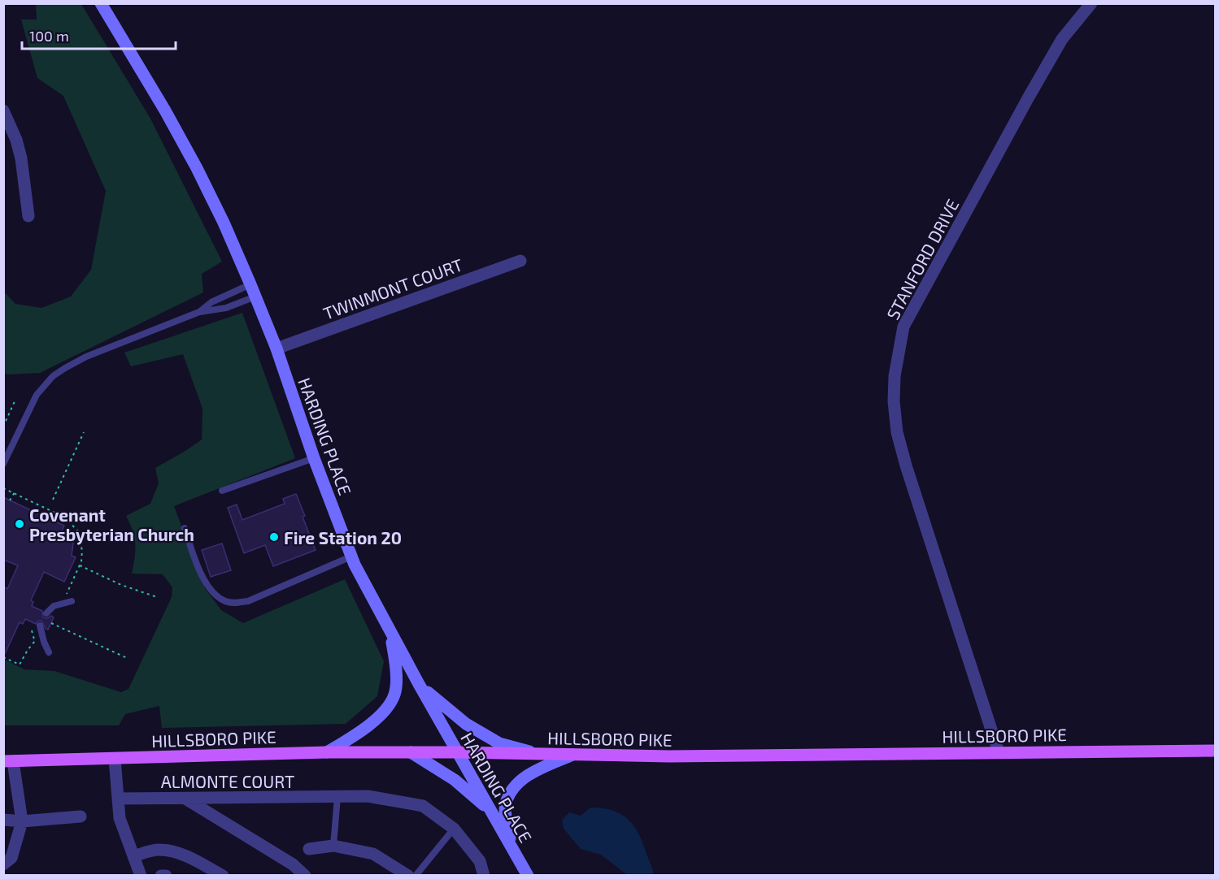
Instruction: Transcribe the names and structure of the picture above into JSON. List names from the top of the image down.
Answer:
{
  "streets": {
    "main road": ["HARDING PLACE", "HILLSBORO PIKE"],
    "street": ["STANFORD DRIVE", "TWINMONT COURT", "ALMONTE COURT"]
  },
  "crossings": [
    ["STANFORD DRIVE", "HILLSBORO PIKE"],
    ["TWINMONT COURT", "HARDING PLACE"],
    ["HARDING PLACE", "HILLSBORO PIKE"]
  ],
  "places": ["Covenant Presbyterian Church", "Fire Station 20"],
  "scale_bar": "100 m"
}
